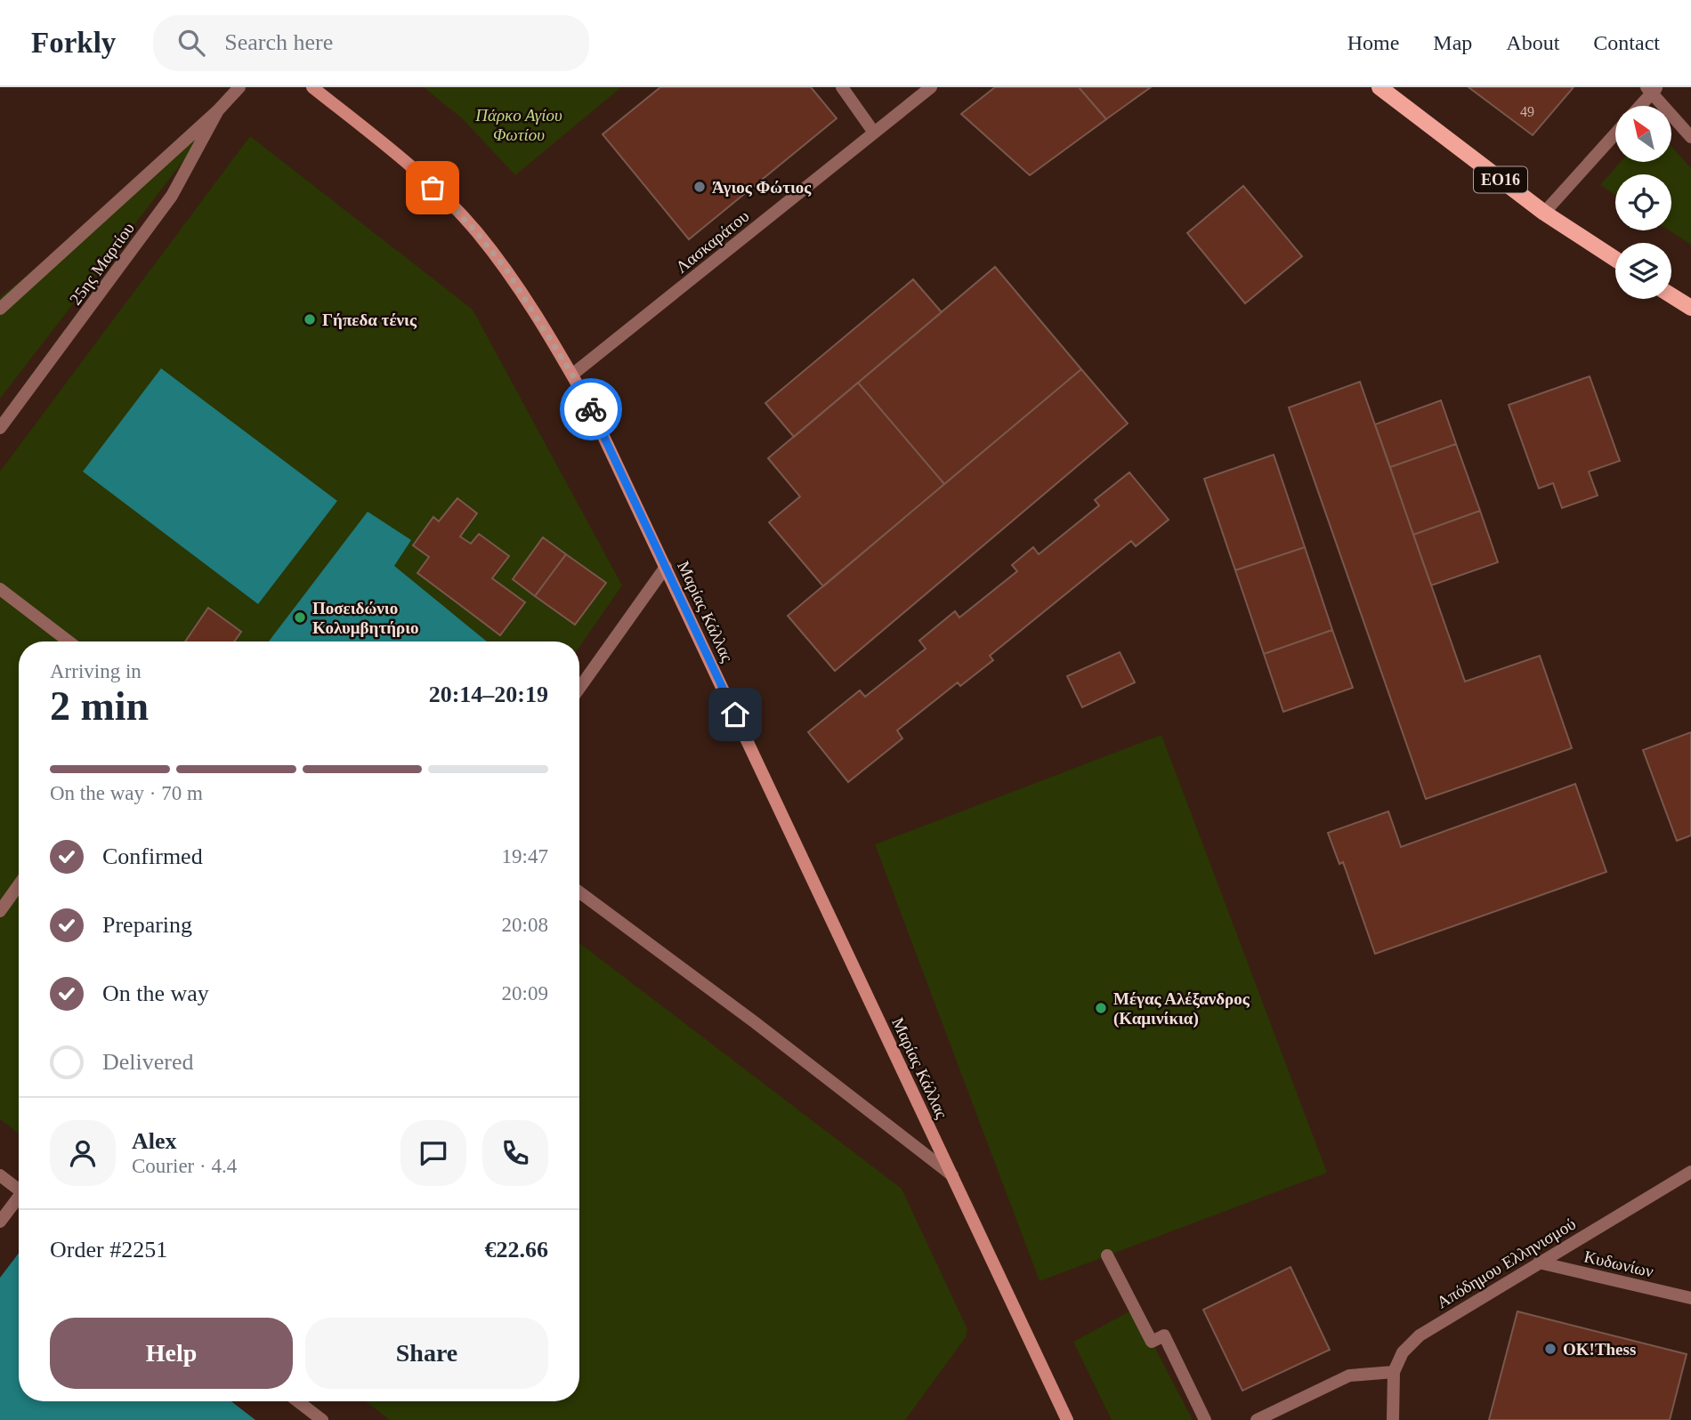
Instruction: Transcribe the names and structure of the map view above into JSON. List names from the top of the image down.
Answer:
{
  "streets": {
    "main road": ["ΕΟ16", "Μαρίας Κάλλας"],
    "street": [
      "Λασκαράτου",
      "25ης Μαρτίου",
      "Απόδημου Ελληνισμού",
      "Κυδωνίων"
    ]
  },
  "crossings": [
    ["Λασκαράτου", "Μαρίας Κάλλας"],
    ["Απόδημου Ελληνισμού", "Κυδωνίων"]
  ],
  "parks": ["Πάρκο Αγίου Φωτίου"],
  "places": [
    "Άγιος Φώτιος",
    "Γήπεδα τένις",
    "Ποσειδώνιο Κολυμβητήριο",
    "Μέγας Αλέξανδρος (Καμινίκια)",
    "OK!Thess"
  ],
  "house_numbers": ["49"],
  "north": "top left",
  "page": {
    "header": "Forkly",
    "search": "Search here",
    "nav": [
      "Home",
      "Map",
      "About",
      "Contact"
    ],
    "heading": ["2 min", "Arriving in", "20:14–20:19"],
    "panel": [
      "Alex",
      "Courier · 4.4",
      "Order #2251",
      "€22.66"
    ],
    "bar": "On the way · 70 m",
    "list": [
      ["Confirmed", "19:47"],
      ["Preparing", "20:08"],
      ["On the way", "20:09"],
      "Delivered"
    ],
    "buttons": ["Help", "Share"]
  }
}
